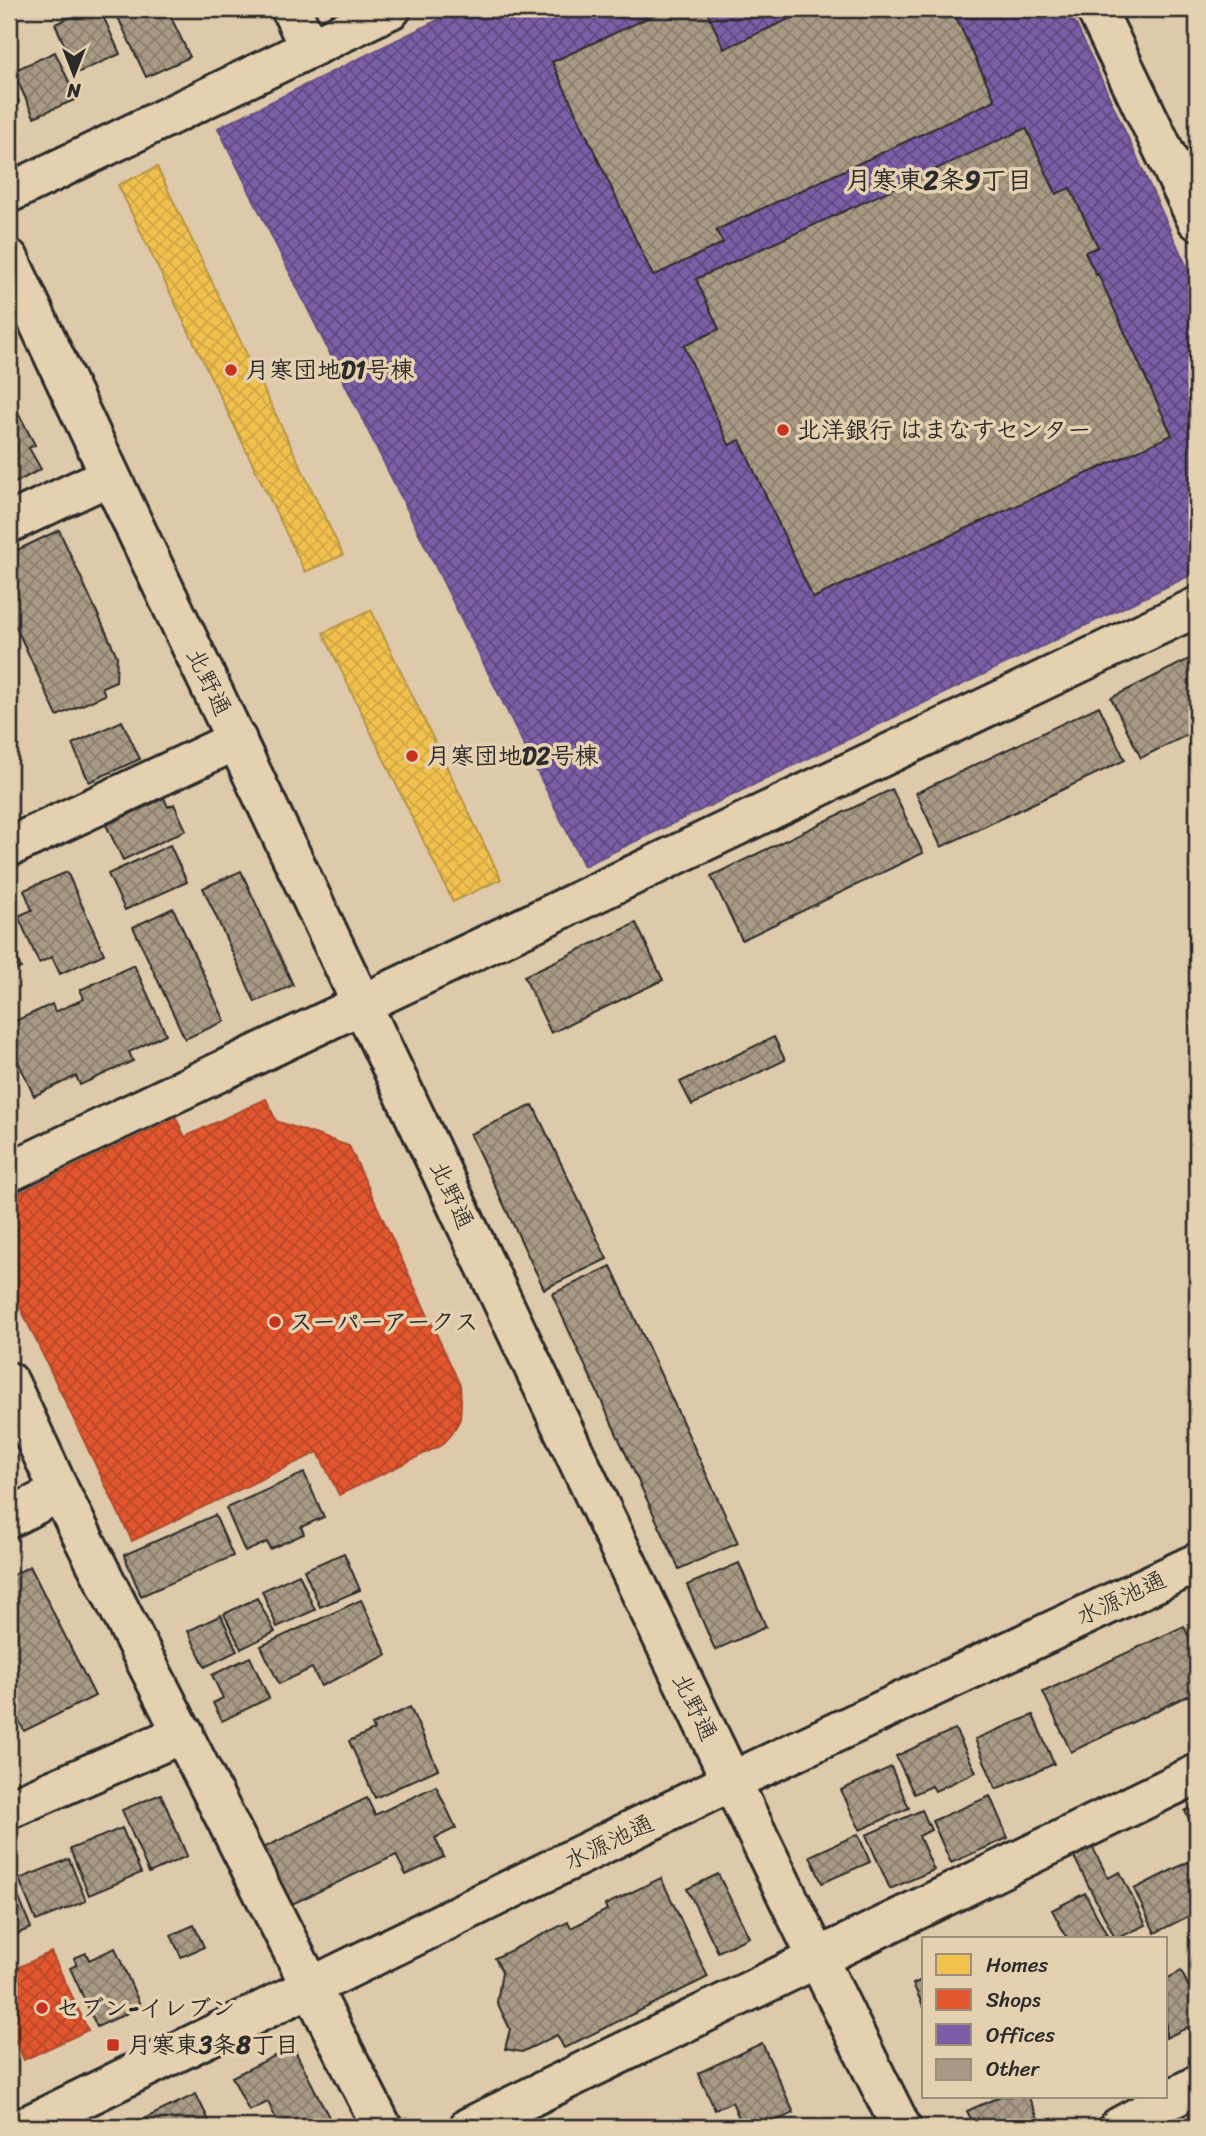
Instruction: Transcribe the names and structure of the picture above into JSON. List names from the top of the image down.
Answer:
{
  "streets": {
    "street": ["北野通", "水源池通"]
  },
  "crossings": [
    ["北野通", "水源池通"]
  ],
  "districts": ["月寒東2条9丁目"],
  "places": {
    "other": [
      "月寒団地D1号棟",
      "北洋銀行 はまなすセンター",
      "月寒団地D2号棟",
      "スーパーアークス",
      "セブン-イレブン"
    ],
    "transit": ["月寒東3条8丁目"]
  },
  "legend": [
    "Homes",
    "Shops",
    "Offices",
    "Other"
  ],
  "north": "bottom"
}
